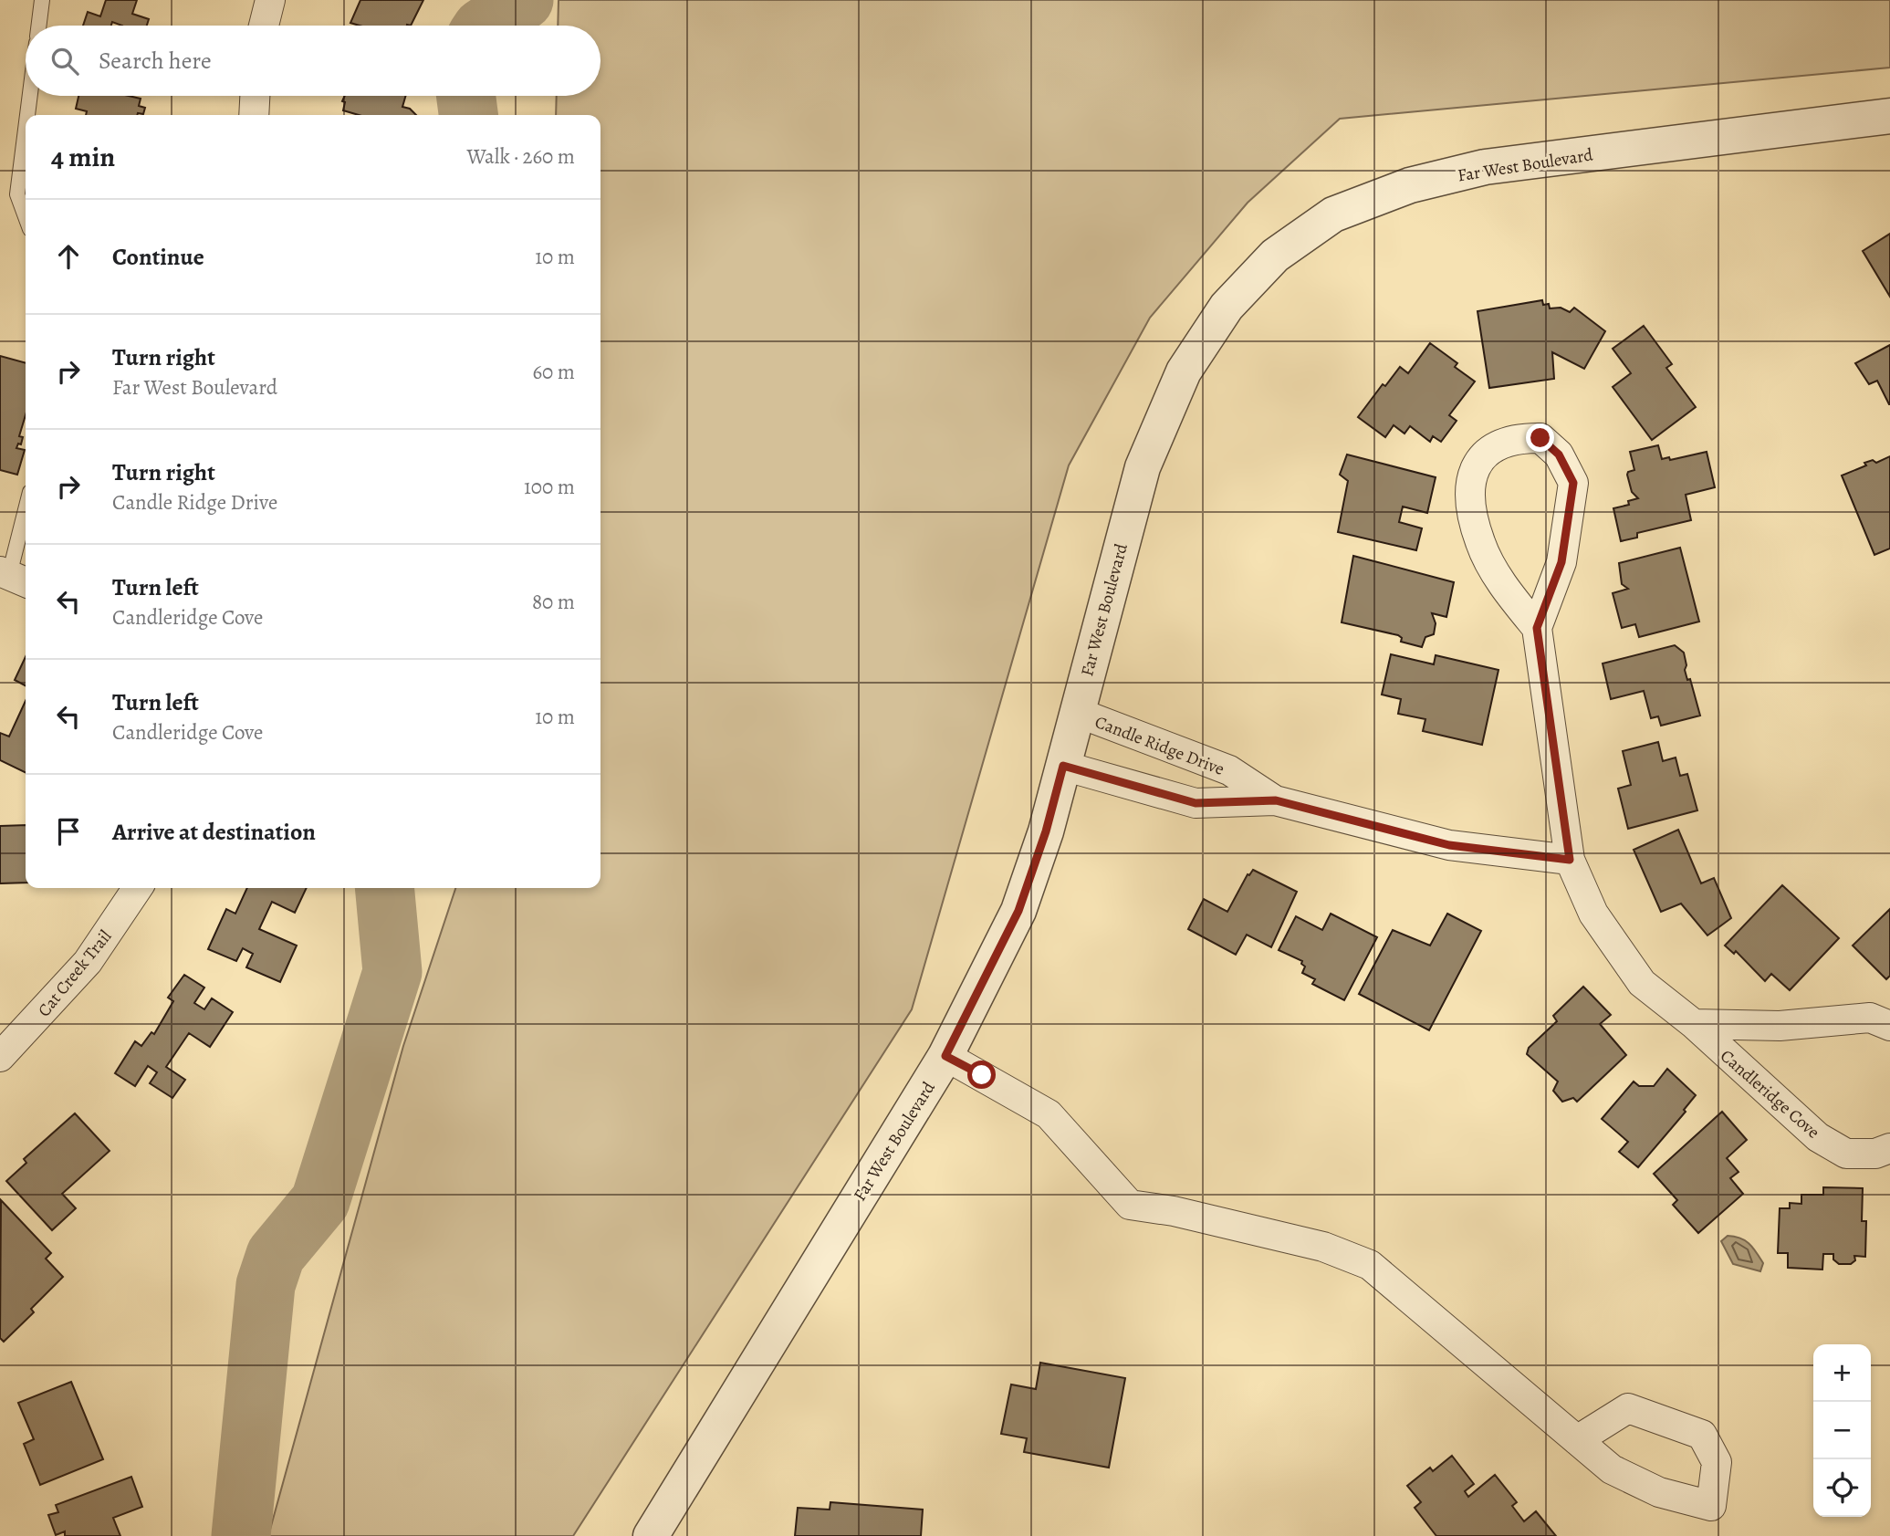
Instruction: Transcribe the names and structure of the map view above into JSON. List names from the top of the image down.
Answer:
{
  "streets": {
    "street": [
      "Far West Boulevard",
      "Candle Ridge Drive",
      "Cat Creek Trail",
      "Candleridge Cove"
    ]
  },
  "crossings": [
    ["Far West Boulevard", "Candle Ridge Drive"],
    ["Candle Ridge Drive", "Candleridge Cove"]
  ],
  "page": {
    "search": "Search here",
    "heading": ["4 min", "Walk · 260 m"],
    "list": [
      ["Continue", "10 m"],
      ["Turn right", "Far West Boulevard", "60 m"],
      ["Turn right", "Candle Ridge Drive", "100 m"],
      ["Turn left", "Candleridge Cove", "80 m"],
      ["Turn left", "Candleridge Cove", "10 m"],
      "Arrive at destination"
    ],
    "map_buttons": ["+", "−"]
  }
}
